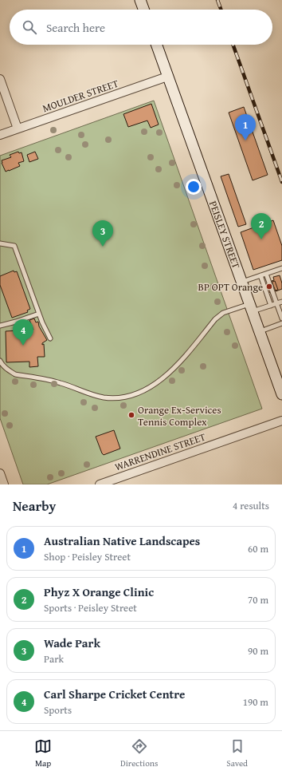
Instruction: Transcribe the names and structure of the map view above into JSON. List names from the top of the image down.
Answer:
{
  "streets": {
    "main road": ["PEISLEY STREET"],
    "street": ["MOULDER STREET", "WARRENDINE STREET"]
  },
  "crossings": [
    ["MOULDER STREET", "PEISLEY STREET"]
  ],
  "places": ["BP OPT Orange", "Orange Ex-Services Tennis Complex"],
  "page": {
    "search": "Search here",
    "pins": [
      "1",
      "2",
      "3",
      "4"
    ],
    "heading": ["Nearby", "4 results"],
    "list": [
      {
        "mark": "1",
        "name": "Australian Native Landscapes",
        "note": "Shop · Peisley Street",
        "value": "60 m"
      },
      {
        "mark": "2",
        "name": "Phyz X Orange Clinic",
        "note": "Sports · Peisley Street",
        "value": "70 m"
      },
      {
        "mark": "3",
        "name": "Wade Park",
        "note": "Park",
        "value": "90 m"
      },
      {
        "mark": "4",
        "name": "Carl Sharpe Cricket Centre",
        "note": "Sports",
        "value": "190 m"
      }
    ],
    "nav": ["Map", "Directions", "Saved"]
  }
}
